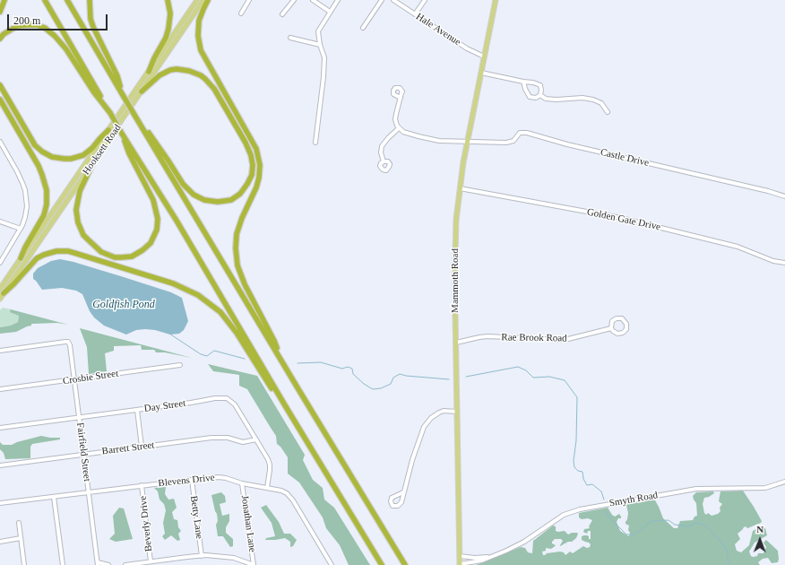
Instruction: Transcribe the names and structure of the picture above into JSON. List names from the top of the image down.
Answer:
{
  "streets": {
    "main road": ["Hooksett Road", "Mammoth Road"],
    "street": [
      "Hale Avenue",
      "Castle Drive",
      "Golden Gate Drive",
      "Rae Brook Road",
      "Crosbie Street",
      "Day Street",
      "Barrett Street",
      "Fairfield Street",
      "Blevens Drive",
      "Smyth Road",
      "Betty Lane",
      "Beverly Drive",
      "Jonathan Lane"
    ]
  },
  "crossings": [
    ["Hale Avenue", "Mammoth Road"],
    ["Castle Drive", "Mammoth Road"],
    ["Golden Gate Drive", "Mammoth Road"],
    ["Mammoth Road", "Rae Brook Road"],
    ["Mammoth Road", "Smyth Road"],
    ["Crosbie Street", "Fairfield Street"],
    ["Day Street", "Barrett Street"],
    ["Day Street", "Fairfield Street"],
    ["Day Street", "Blevens Drive"],
    ["Barrett Street", "Fairfield Street"],
    ["Fairfield Street", "Blevens Drive"],
    ["Blevens Drive", "Betty Lane"],
    ["Blevens Drive", "Beverly Drive"],
    ["Blevens Drive", "Jonathan Lane"]
  ],
  "water": ["Goldfish Pond"],
  "scale_bar": "200 m",
  "north": "top"
}
